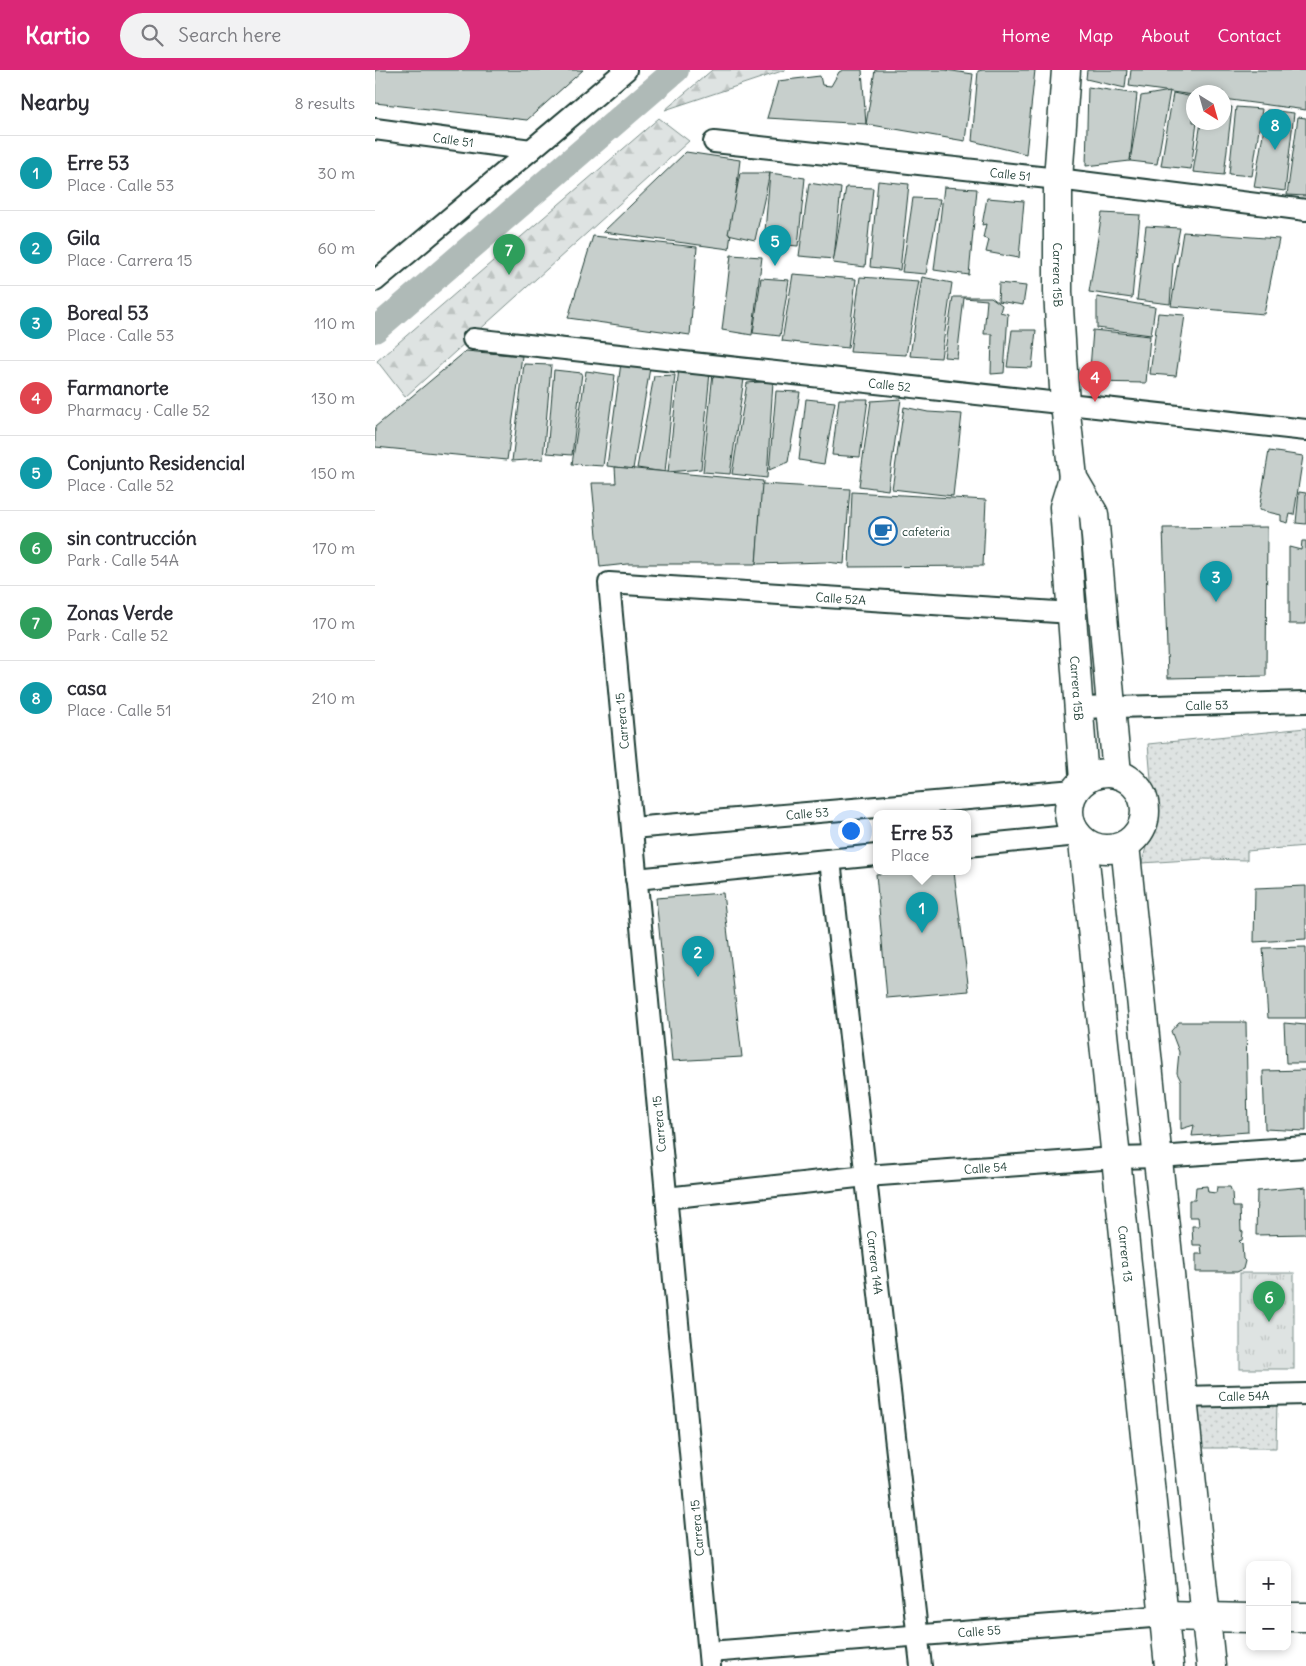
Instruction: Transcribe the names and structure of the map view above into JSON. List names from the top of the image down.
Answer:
{
  "streets": {
    "street": [
      "Calle 51",
      "Carrera 15B",
      "Calle 52",
      "Calle 52A",
      "Calle 53",
      "Carrera 15",
      "Calle 54",
      "Carrera 13",
      "Carrera 14A",
      "Calle 54A",
      "Calle 55"
    ]
  },
  "crossings": [
    ["Calle 51", "Carrera 15B"],
    ["Carrera 15B", "Calle 52"],
    ["Carrera 15B", "Calle 52A"],
    ["Carrera 15B", "Calle 53"],
    ["Carrera 15B", "Carrera 13"],
    ["Calle 52A", "Carrera 15"],
    ["Calle 53", "Carrera 15"],
    ["Calle 53", "Carrera 13"],
    ["Carrera 15", "Calle 54"],
    ["Carrera 15", "Calle 55"],
    ["Calle 54", "Carrera 13"],
    ["Calle 54", "Carrera 14A"],
    ["Carrera 13", "Calle 55"],
    ["Carrera 14A", "Calle 55"]
  ],
  "places": {
    "cafe": ["cafeteria"]
  },
  "north": "bottom right",
  "page": {
    "header": "Kartio",
    "search": "Search here",
    "nav": [
      "Home",
      "Map",
      "About",
      "Contact"
    ],
    "heading": ["Nearby", "8 results"],
    "pins": [
      "8",
      "5",
      "7",
      "4",
      "3",
      "1",
      "2",
      "6"
    ],
    "list": [
      {
        "mark": "1",
        "name": "Erre 53",
        "note": "Place · Calle 53",
        "value": "30 m"
      },
      {
        "mark": "2",
        "name": "Gila",
        "note": "Place · Carrera 15",
        "value": "60 m"
      },
      {
        "mark": "3",
        "name": "Boreal 53",
        "note": "Place · Calle 53",
        "value": "110 m"
      },
      {
        "mark": "4",
        "name": "Farmanorte",
        "note": "Pharmacy · Calle 52",
        "value": "130 m"
      },
      {
        "mark": "5",
        "name": "Conjunto Residencial",
        "note": "Place · Calle 52",
        "value": "150 m"
      },
      {
        "mark": "6",
        "name": "sin contrucción",
        "note": "Park · Calle 54A",
        "value": "170 m"
      },
      {
        "mark": "7",
        "name": "Zonas Verde",
        "note": "Park · Calle 52",
        "value": "170 m"
      },
      {
        "mark": "8",
        "name": "casa",
        "note": "Place · Calle 51",
        "value": "210 m"
      }
    ],
    "popup": ["Erre 53", "Place"],
    "map_buttons": ["+", "−"]
  }
}
